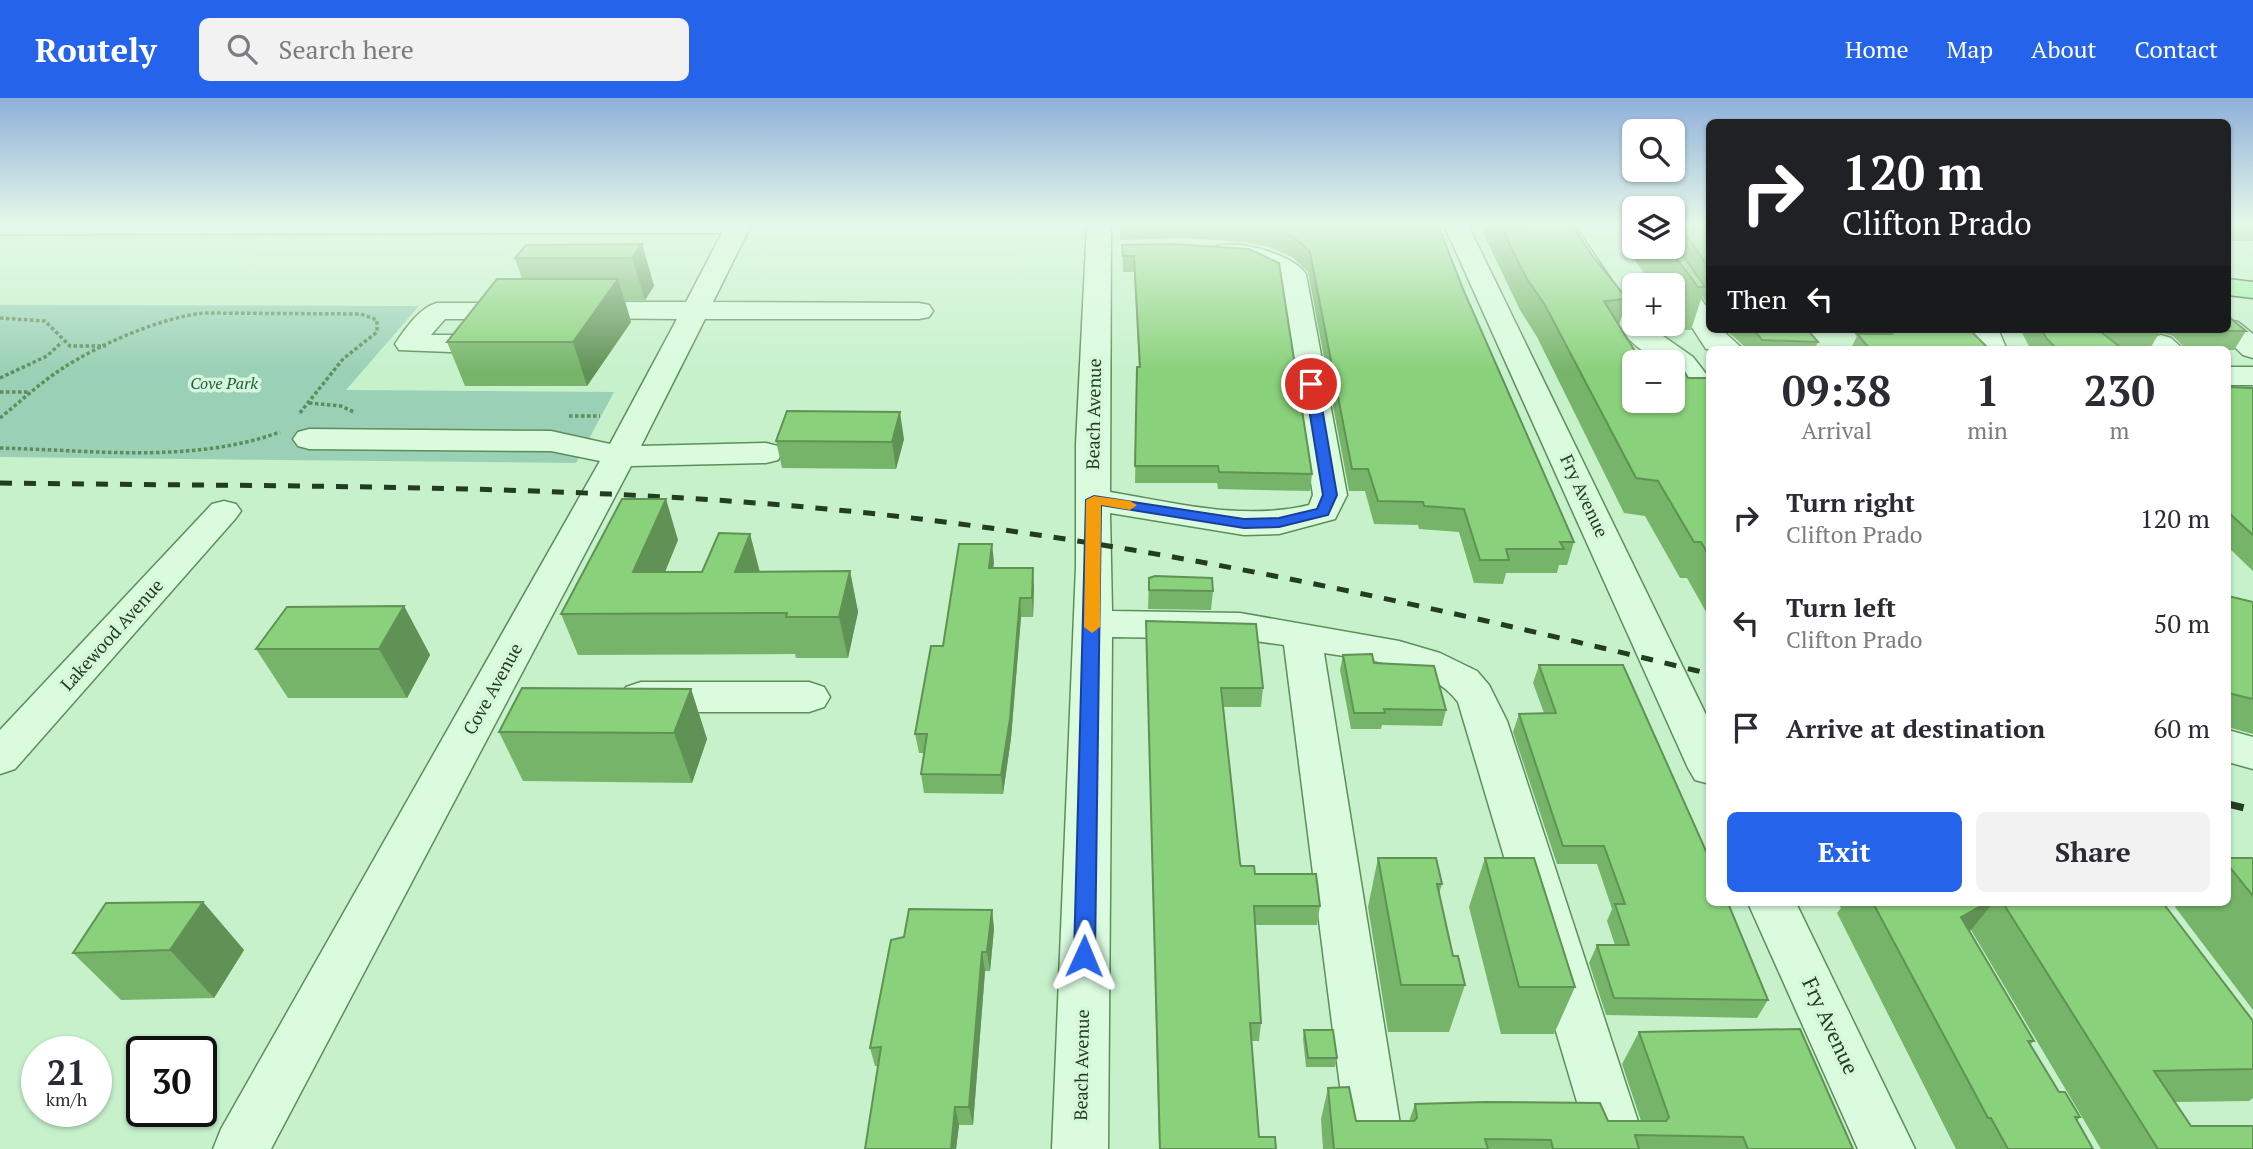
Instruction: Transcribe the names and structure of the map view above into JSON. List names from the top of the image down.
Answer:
{
  "streets": {
    "street": [
      "Beach Avenue",
      "Fry Avenue",
      "Lakewood Avenue",
      "Cove Avenue"
    ]
  },
  "parks": ["Cove Park"],
  "page": {
    "header": "Routely",
    "search": "Search here",
    "nav": [
      "Home",
      "Map",
      "About",
      "Contact"
    ],
    "map_buttons": ["+", "−"],
    "turn": ["120 m", "Clifton Prado"],
    "then": "Then",
    "eta": [
      "09:38",
      "Arrival",
      "1",
      "min",
      "230",
      "m"
    ],
    "list": [
      {
        "name": "Turn right",
        "note": "Clifton Prado",
        "value": "120 m"
      },
      {
        "name": "Turn left",
        "note": "Clifton Prado",
        "value": "50 m"
      },
      {
        "name": "Arrive at destination",
        "value": "60 m"
      }
    ],
    "buttons": ["Exit", "Share"],
    "speed": "21 km/h",
    "limit": "30"
  }
}
